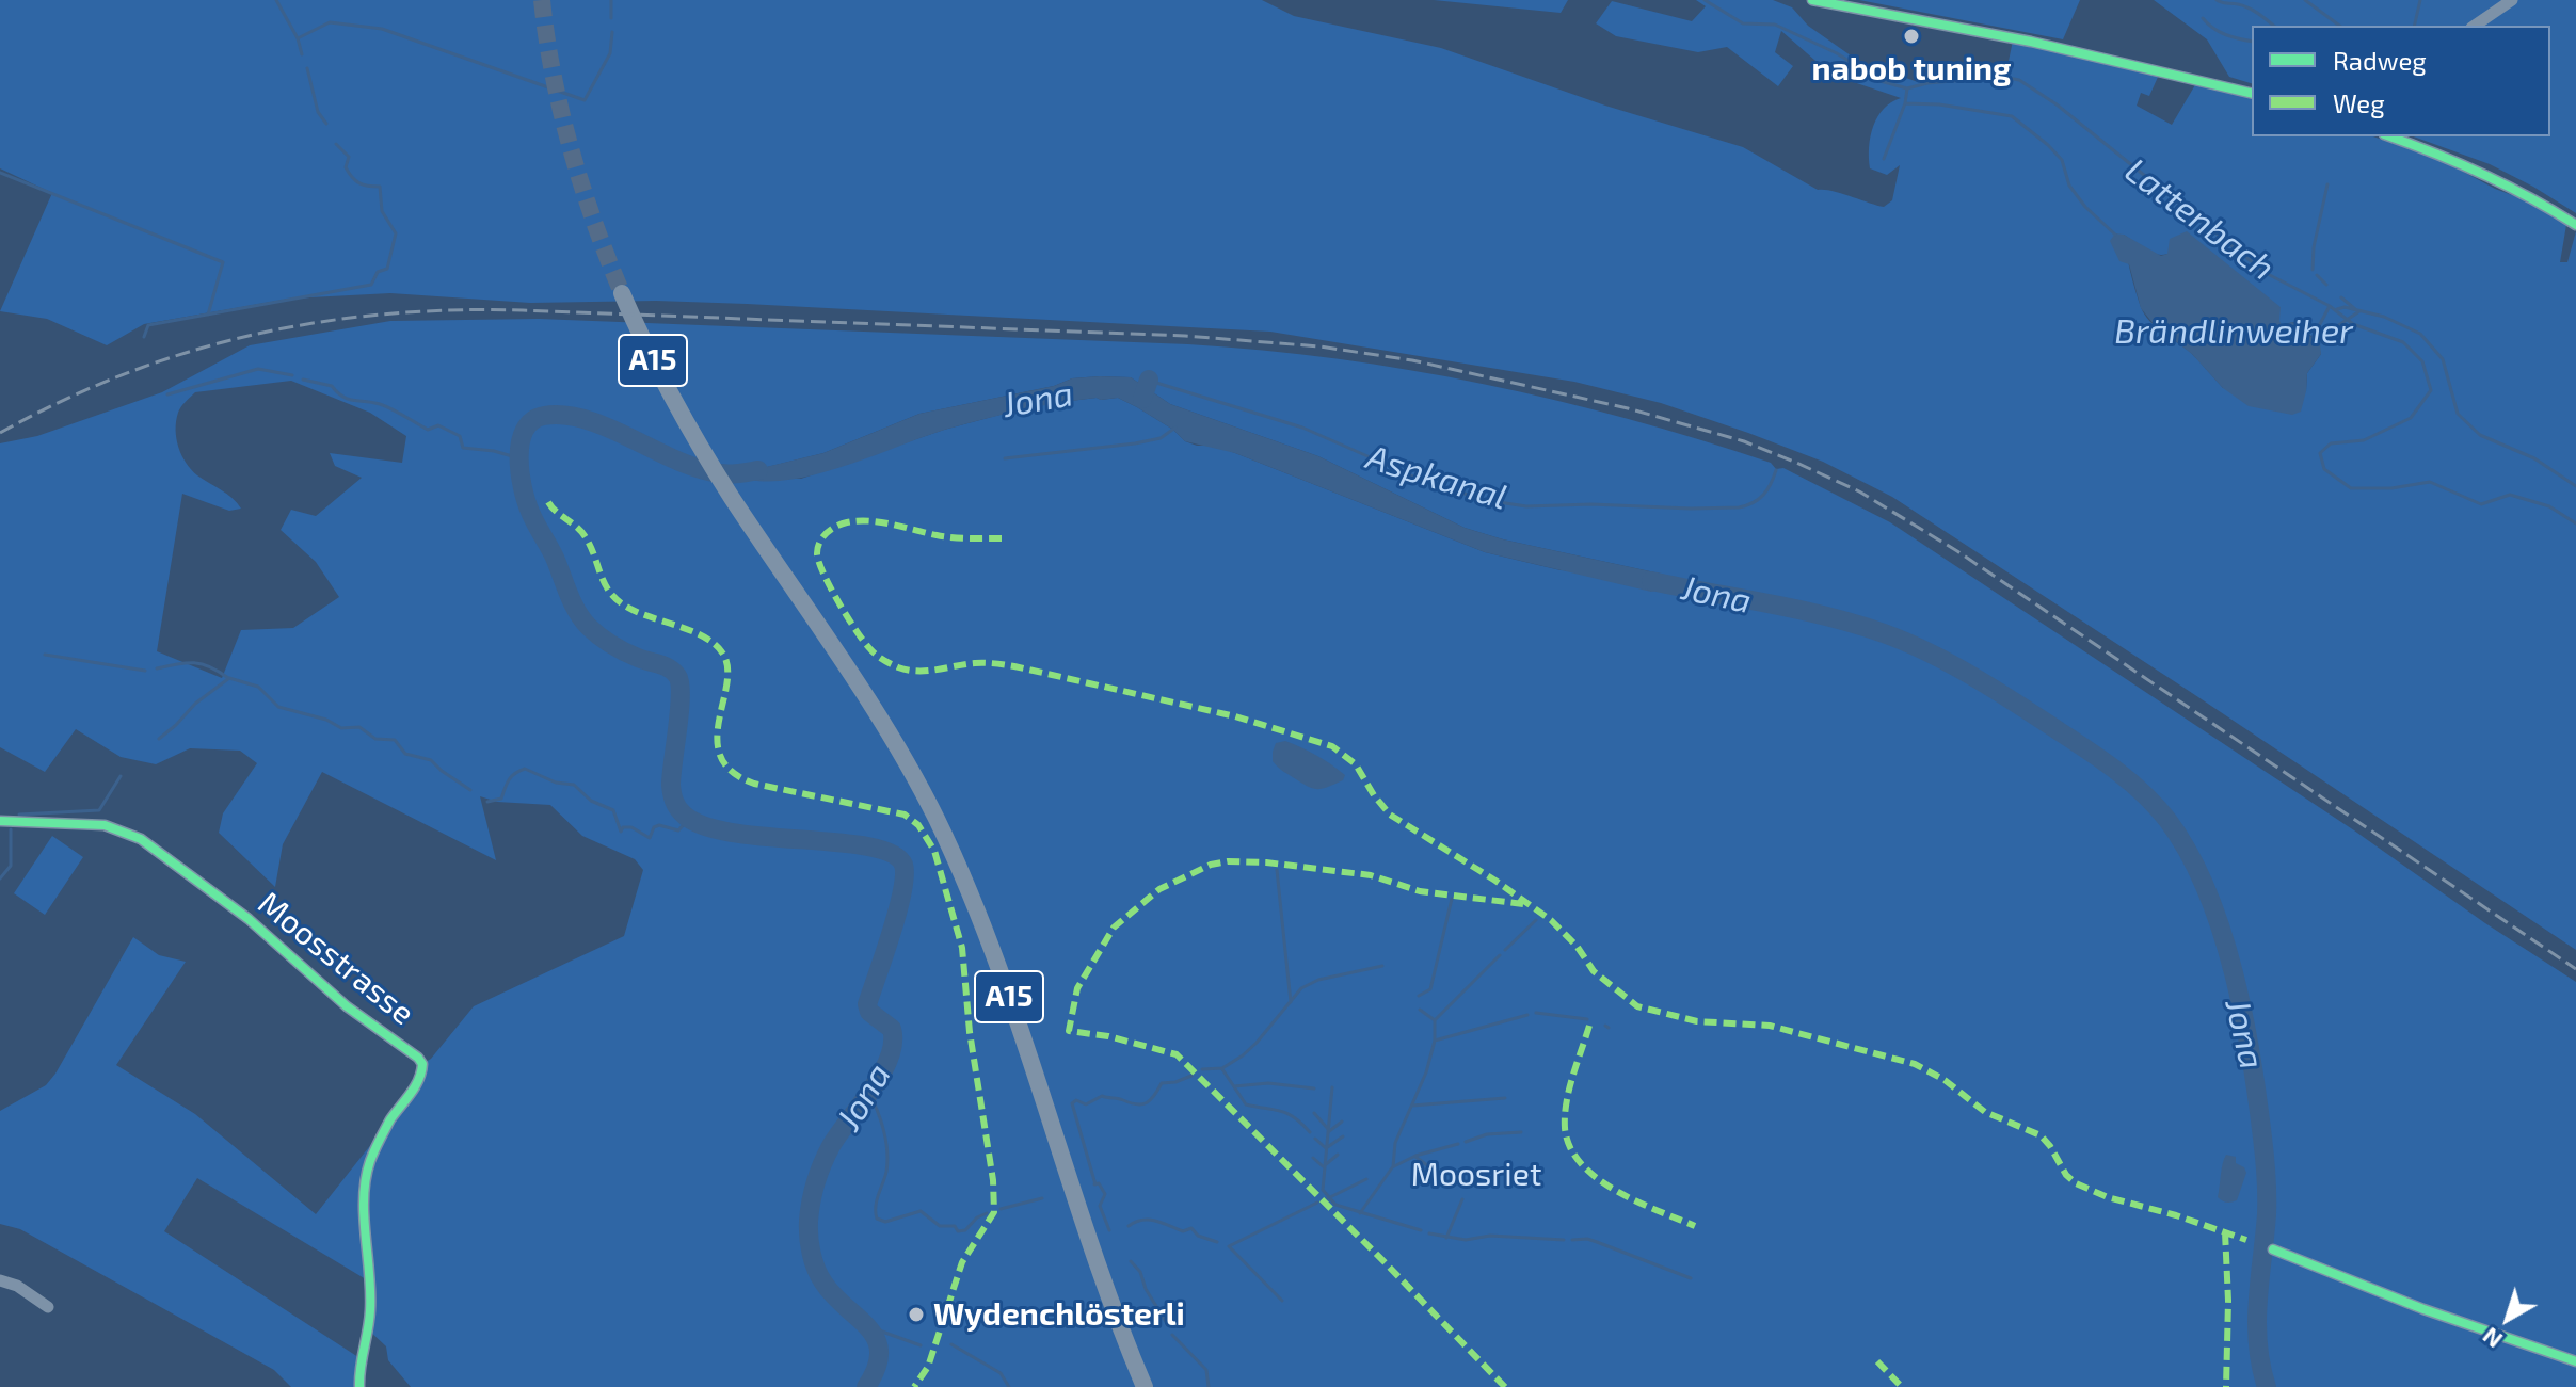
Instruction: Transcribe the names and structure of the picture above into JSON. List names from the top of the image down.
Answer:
{
  "streets": {
    "highway": ["A15"],
    "street": ["Moosstrasse"]
  },
  "water": [
    "Lattenbach",
    "Brändlinweiher",
    "Jona",
    "Aspkanal"
  ],
  "parks": ["Moosriet"],
  "places": ["nabob tuning", "Wydenchlösterli"],
  "legend": ["Radweg", "Weg"],
  "north": "bottom left"
}
